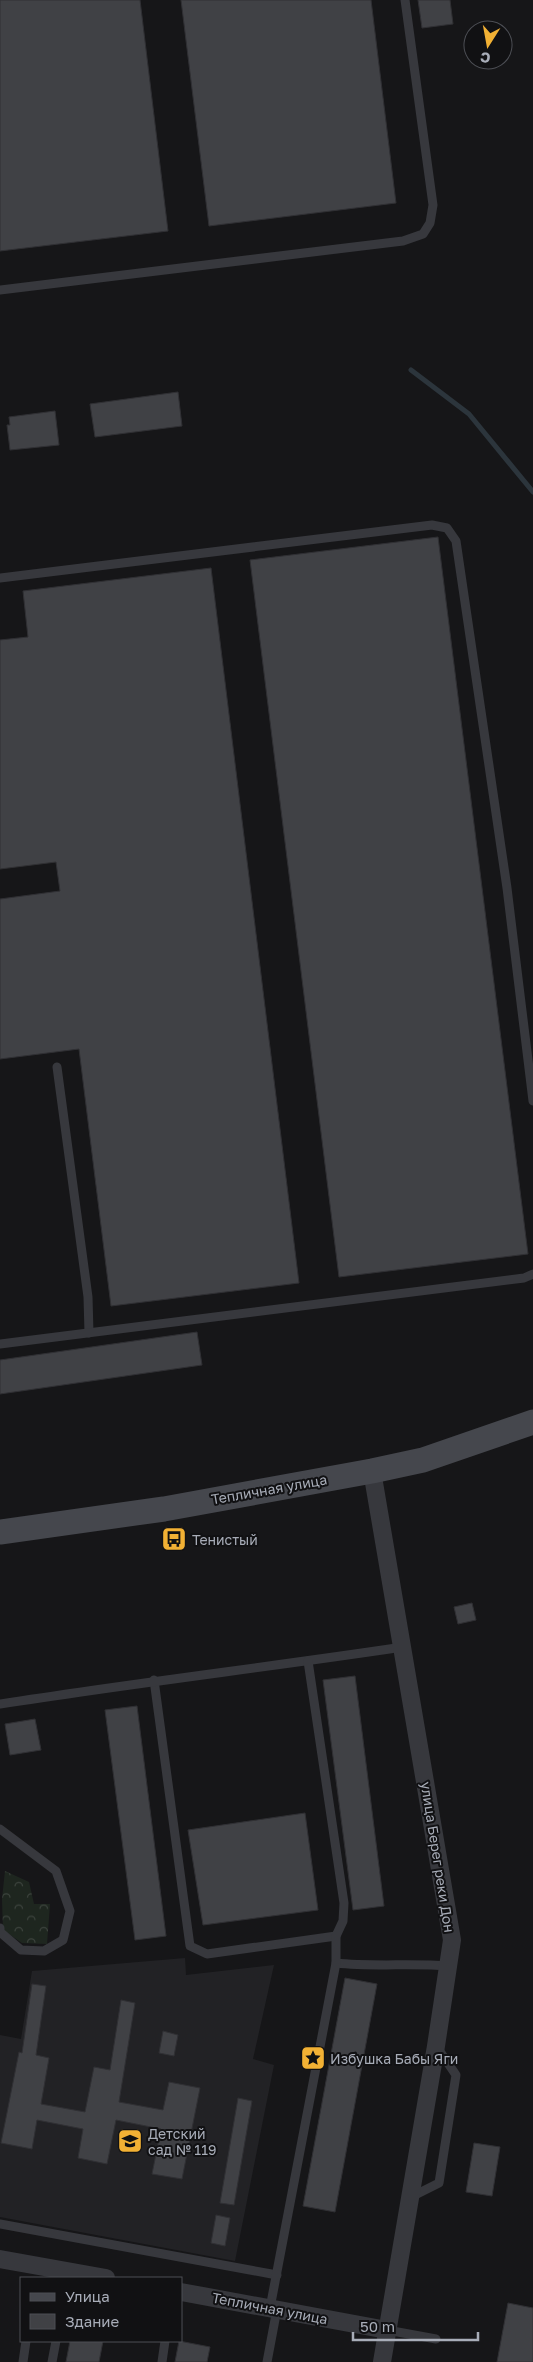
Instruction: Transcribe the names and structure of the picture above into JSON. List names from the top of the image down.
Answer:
{
  "streets": {
    "street": ["Тепличная улица", "улица Берег реки Дон"]
  },
  "crossings": [
    ["Тепличная улица", "улица Берег реки Дон"]
  ],
  "places": {
    "bus stop": ["Тенистый"],
    "place": ["Избушка Бабы Яги"],
    "school or university": ["Детский сад № 119"]
  },
  "legend": ["Улица", "Здание"],
  "scale_bar": "50 m",
  "north": "bottom"
}
